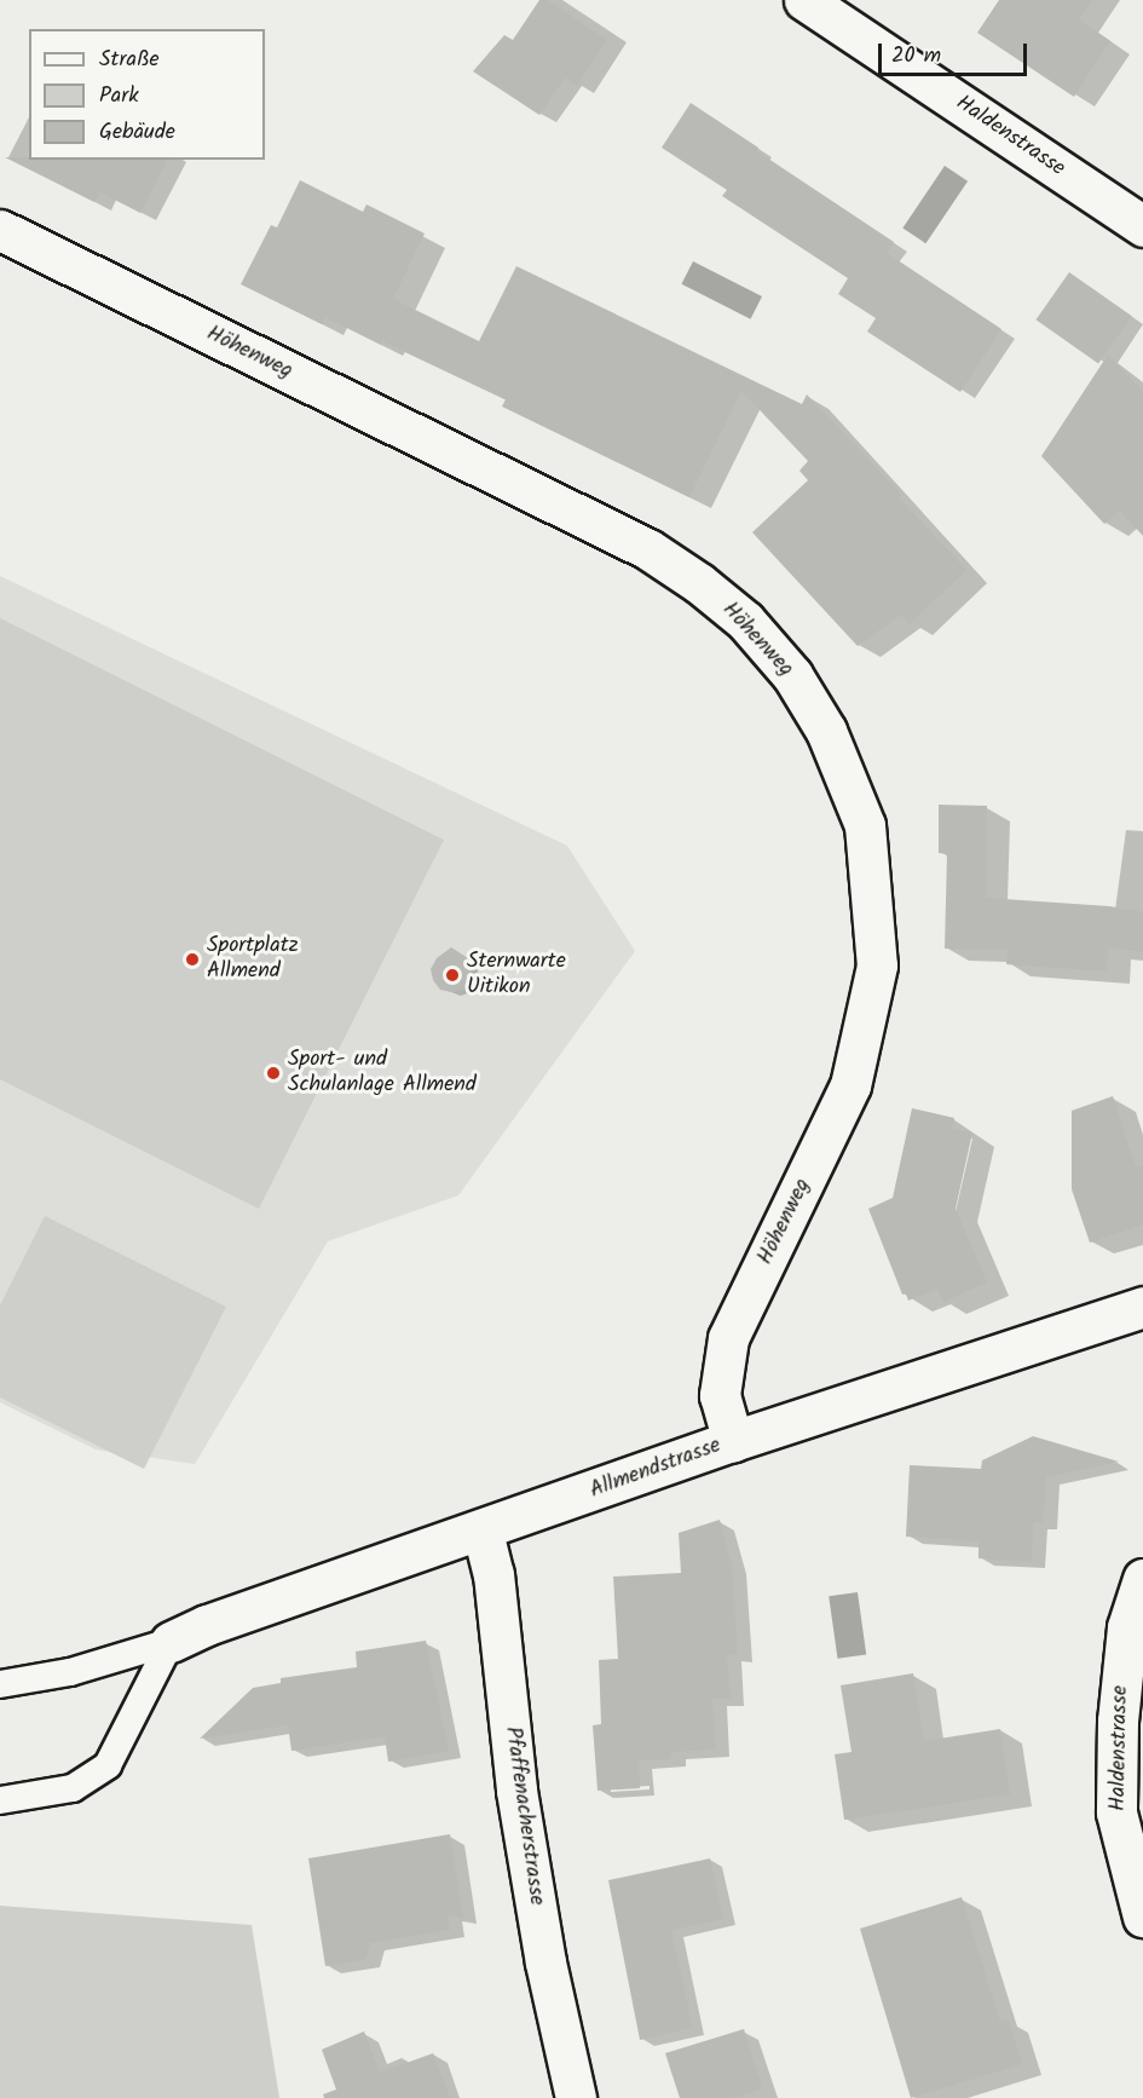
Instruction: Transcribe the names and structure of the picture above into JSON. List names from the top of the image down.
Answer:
{
  "streets": {
    "street": [
      "Haldenstrasse",
      "Höhenweg",
      "Allmendstrasse",
      "Pfaffenacherstrasse"
    ]
  },
  "crossings": [
    ["Höhenweg", "Allmendstrasse"],
    ["Allmendstrasse", "Pfaffenacherstrasse"]
  ],
  "places": ["Sportplatz Allmend", "Sternwarte Uitikon", "Sport- und Schulanlage Allmend"],
  "legend": ["Straße", "Park", "Gebäude"],
  "scale_bar": "20 m"
}
